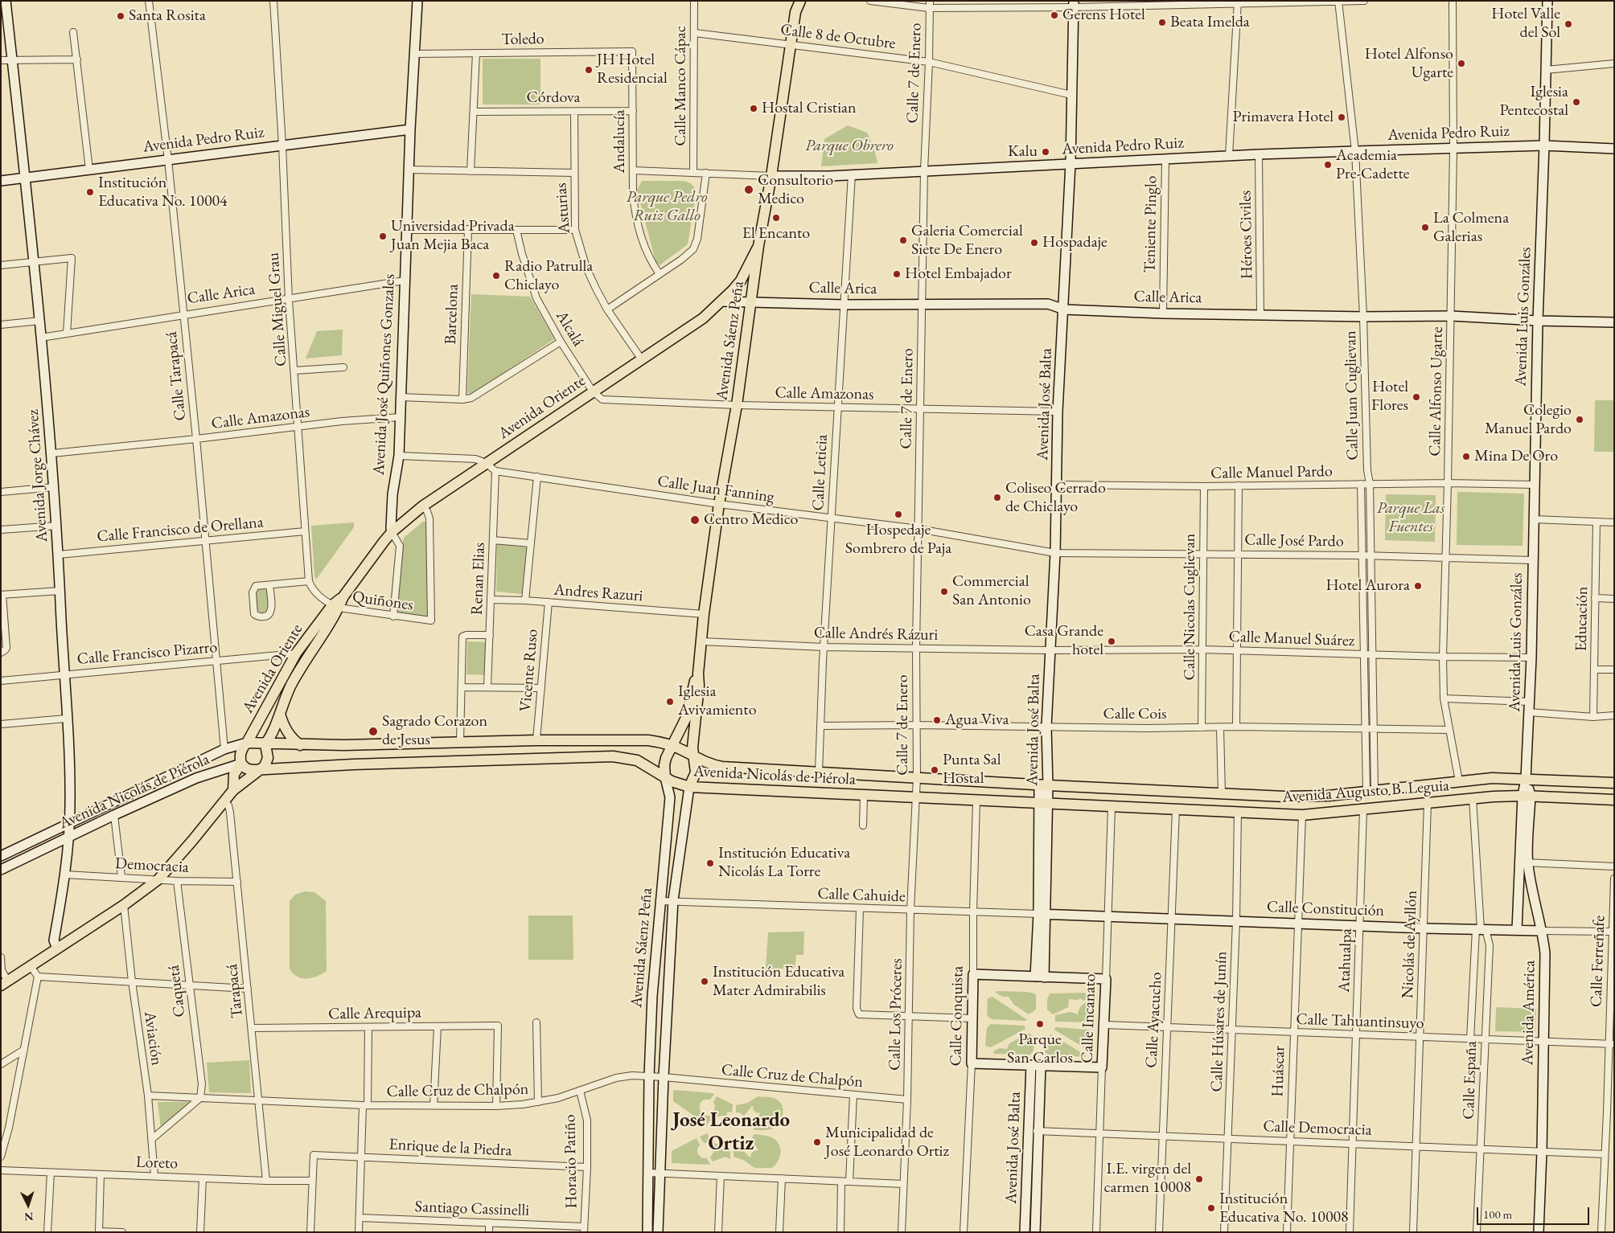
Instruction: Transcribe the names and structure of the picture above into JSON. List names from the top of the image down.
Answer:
{
  "streets": {
    "main road": [
      "Avenida Sáenz Peña",
      "Avenida Oriente",
      "Avenida Nicolás de Piérola",
      "Avenida Augusto B. Leguia"
    ],
    "street": [
      "Calle 8 de Octubre",
      "Toledo",
      "Calle 7 de Enero",
      "Calle Manco Cápac",
      "Córdova",
      "Avenida Pedro Ruiz",
      "Andalucía",
      "Asturias",
      "Teniente Pinglo",
      "Héroes Civiles",
      "Calle Arica",
      "Calle Miguel Grau",
      "Barcelona",
      "Avenida Luis Gonzáles",
      "Alcalá",
      "Avenida José Quiñones Gonzales",
      "Calle Tarapacá",
      "Calle Alfonso Ugarte",
      "Calle Amazonas",
      "Calle Juan Cuglievan",
      "Avenida José Balta",
      "Calle Leticia",
      "Calle Manuel Pardo",
      "Avenida Jorge Chávez",
      "Calle Juan Fanning",
      "Calle Francisco de Orellana",
      "Calle José Pardo",
      "Renan Elias",
      "Andres Razuri",
      "Quiñones",
      "Calle Nicolas Cuglievan",
      "Educación",
      "Calle Andrés Rázuri",
      "Calle Manuel Suárez",
      "Calle Francisco Pizarro",
      "Vicente Ruso",
      "Calle Cois",
      "Democracia",
      "Calle Cahuide",
      "Calle Constitución",
      "Nicolás de Ayllón",
      "Atahualpa",
      "Calle Ferreñafe",
      "Caquetá",
      "Tarapacá",
      "Avenida América",
      "Calle Arequipa",
      "Calle Los Próceres",
      "Calle Conquista",
      "Calle Incanato",
      "Calle Ayacucho",
      "Calle Húsares de Junín",
      "Calle Tahuantinsuyo",
      "Aviación",
      "Huáscar",
      "Calle Cruz de Chalpón",
      "Calle España",
      "Calle Democracia",
      "Enrique de la Piedra",
      "Horacio Patiño",
      "Loreto",
      "Santiago Cassinelli"
    ]
  },
  "crossings": [
    ["Calle 8 de Octubre", "Calle 7 de Enero"],
    ["Calle 8 de Octubre", "Calle Manco Cápac"],
    ["Calle 8 de Octubre", "Avenida Sáenz Peña"],
    ["Calle 8 de Octubre", "Avenida José Balta"],
    ["Toledo", "Andalucía"],
    ["Toledo", "Avenida José Quiñones Gonzales"],
    ["Calle 7 de Enero", "Avenida Pedro Ruiz"],
    ["Calle 7 de Enero", "Calle Arica"],
    ["Calle 7 de Enero", "Calle Amazonas"],
    ["Calle 7 de Enero", "Calle Juan Fanning"],
    ["Calle 7 de Enero", "Calle Andrés Rázuri"],
    ["Calle 7 de Enero", "Calle Cois"],
    ["Calle 7 de Enero", "Avenida Nicolás de Piérola"],
    ["Calle 7 de Enero", "Calle Los Próceres"],
    ["Calle Manco Cápac", "Avenida Pedro Ruiz"],
    ["Córdova", "Andalucía"],
    ["Córdova", "Asturias"],
    ["Avenida Pedro Ruiz", "Andalucía"],
    ["Avenida Pedro Ruiz", "Teniente Pinglo"],
    ["Avenida Pedro Ruiz", "Héroes Civiles"],
    ["Avenida Pedro Ruiz", "Calle Miguel Grau"],
    ["Avenida Pedro Ruiz", "Avenida Luis Gonzáles"],
    ["Avenida Pedro Ruiz", "Avenida Sáenz Peña"],
    ["Avenida Pedro Ruiz", "Avenida José Quiñones Gonzales"],
    ["Avenida Pedro Ruiz", "Calle Tarapacá"],
    ["Avenida Pedro Ruiz", "Calle Alfonso Ugarte"],
    ["Avenida Pedro Ruiz", "Calle Juan Cuglievan"],
    ["Avenida Pedro Ruiz", "Avenida José Balta"],
    ["Avenida Pedro Ruiz", "Calle Leticia"],
    ["Avenida Pedro Ruiz", "Avenida Jorge Chávez"],
    ["Asturias", "Avenida Oriente"],
    ["Teniente Pinglo", "Calle Arica"],
    ["Héroes Civiles", "Calle Arica"],
    ["Calle Arica", "Calle Miguel Grau"],
    ["Calle Arica", "Avenida Luis Gonzáles"],
    ["Calle Arica", "Avenida Sáenz Peña"],
    ["Calle Arica", "Avenida José Quiñones Gonzales"],
    ["Calle Arica", "Calle Tarapacá"],
    ["Calle Arica", "Calle Alfonso Ugarte"],
    ["Calle Arica", "Calle Juan Cuglievan"],
    ["Calle Arica", "Avenida José Balta"],
    ["Calle Arica", "Avenida Oriente"],
    ["Calle Arica", "Calle Leticia"],
    ["Calle Arica", "Avenida Jorge Chávez"],
    ["Calle Miguel Grau", "Calle Amazonas"],
    ["Calle Miguel Grau", "Calle Francisco de Orellana"],
    ["Avenida Luis Gonzáles", "Calle Manuel Pardo"],
    ["Avenida Luis Gonzáles", "Calle José Pardo"],
    ["Avenida Luis Gonzáles", "Calle Manuel Suárez"],
    ["Avenida Luis Gonzáles", "Avenida Augusto B. Leguia"],
    ["Avenida Luis Gonzáles", "Avenida América"],
    ["Alcalá", "Calle Amazonas"],
    ["Alcalá", "Avenida Oriente"],
    ["Avenida Sáenz Peña", "Calle Amazonas"],
    ["Avenida Sáenz Peña", "Avenida Oriente"],
    ["Avenida Sáenz Peña", "Calle Juan Fanning"],
    ["Avenida Sáenz Peña", "Andres Razuri"],
    ["Avenida Sáenz Peña", "Calle Andrés Rázuri"],
    ["Avenida Sáenz Peña", "Avenida Nicolás de Piérola"],
    ["Avenida Sáenz Peña", "Calle Cahuide"],
    ["Avenida Sáenz Peña", "Calle Cruz de Chalpón"],
    ["Avenida José Quiñones Gonzales", "Calle Amazonas"],
    ["Avenida José Quiñones Gonzales", "Avenida Oriente"],
    ["Calle Tarapacá", "Calle Amazonas"],
    ["Calle Tarapacá", "Calle Francisco de Orellana"],
    ["Calle Tarapacá", "Calle Francisco Pizarro"],
    ["Calle Tarapacá", "Avenida Nicolás de Piérola"],
    ["Calle Alfonso Ugarte", "Calle Manuel Pardo"],
    ["Calle Alfonso Ugarte", "Calle José Pardo"],
    ["Calle Alfonso Ugarte", "Calle Manuel Suárez"],
    ["Calle Alfonso Ugarte", "Calle Cois"],
    ["Calle Alfonso Ugarte", "Avenida Augusto B. Leguia"],
    ["Calle Amazonas", "Avenida José Balta"],
    ["Calle Amazonas", "Avenida Oriente"],
    ["Calle Amazonas", "Calle Leticia"],
    ["Calle Amazonas", "Avenida Jorge Chávez"],
    ["Calle Juan Cuglievan", "Calle Manuel Pardo"],
    ["Calle Juan Cuglievan", "Calle José Pardo"],
    ["Calle Juan Cuglievan", "Calle Manuel Suárez"],
    ["Calle Juan Cuglievan", "Calle Cois"],
    ["Calle Juan Cuglievan", "Avenida Augusto B. Leguia"],
    ["Avenida José Balta", "Calle Manuel Pardo"],
    ["Avenida José Balta", "Calle Juan Fanning"],
    ["Avenida José Balta", "Calle José Pardo"],
    ["Avenida José Balta", "Calle Andrés Rázuri"],
    ["Avenida José Balta", "Calle Manuel Suárez"],
    ["Avenida José Balta", "Calle Cois"],
    ["Avenida José Balta", "Avenida Nicolás de Piérola"],
    ["Avenida José Balta", "Avenida Augusto B. Leguia"],
    ["Avenida José Balta", "Calle Cahuide"],
    ["Avenida José Balta", "Calle Constitución"],
    ["Avenida José Balta", "Calle Democracia"],
    ["Avenida Oriente", "Quiñones"],
    ["Avenida Oriente", "Calle Francisco Pizarro"],
    ["Avenida Oriente", "Avenida Nicolás de Piérola"],
    ["Calle Leticia", "Calle Juan Fanning"],
    ["Calle Leticia", "Calle Andrés Rázuri"],
    ["Calle Leticia", "Calle Cois"],
    ["Calle Leticia", "Avenida Nicolás de Piérola"],
    ["Calle Manuel Pardo", "Calle Nicolas Cuglievan"],
    ["Avenida Jorge Chávez", "Calle Francisco de Orellana"],
    ["Avenida Jorge Chávez", "Calle Francisco Pizarro"],
    ["Avenida Jorge Chávez", "Avenida Nicolás de Piérola"],
    ["Avenida Jorge Chávez", "Democracia"],
    ["Calle Juan Fanning", "Calle José Pardo"],
    ["Calle Juan Fanning", "Renan Elias"],
    ["Calle José Pardo", "Calle Nicolas Cuglievan"],
    ["Renan Elias", "Andres Razuri"],
    ["Renan Elias", "Avenida Nicolás de Piérola"],
    ["Andres Razuri", "Vicente Ruso"],
    ["Calle Nicolas Cuglievan", "Calle Manuel Suárez"],
    ["Calle Nicolas Cuglievan", "Calle Cois"],
    ["Calle Andrés Rázuri", "Calle Manuel Suárez"],
    ["Vicente Ruso", "Avenida Nicolás de Piérola"],
    ["Avenida Nicolás de Piérola", "Avenida Augusto B. Leguia"],
    ["Avenida Nicolás de Piérola", "Calle Los Próceres"],
    ["Avenida Nicolás de Piérola", "Calle Conquista"],
    ["Avenida Augusto B. Leguia", "Nicolás de Ayllón"],
    ["Avenida Augusto B. Leguia", "Atahualpa"],
    ["Avenida Augusto B. Leguia", "Avenida América"],
    ["Avenida Augusto B. Leguia", "Calle Incanato"],
    ["Avenida Augusto B. Leguia", "Calle Ayacucho"],
    ["Avenida Augusto B. Leguia", "Calle Húsares de Junín"],
    ["Avenida Augusto B. Leguia", "Huáscar"],
    ["Avenida Augusto B. Leguia", "Calle España"],
    ["Democracia", "Caquetá"],
    ["Democracia", "Tarapacá"],
    ["Calle Cahuide", "Calle Constitución"],
    ["Calle Cahuide", "Calle Los Próceres"],
    ["Calle Cahuide", "Calle Conquista"],
    ["Calle Constitución", "Nicolás de Ayllón"],
    ["Calle Constitución", "Atahualpa"],
    ["Calle Constitución", "Calle Ferreñafe"],
    ["Calle Constitución", "Avenida América"],
    ["Calle Constitución", "Calle Incanato"],
    ["Calle Constitución", "Calle Ayacucho"],
    ["Calle Constitución", "Calle Húsares de Junín"],
    ["Calle Constitución", "Huáscar"],
    ["Calle Constitución", "Calle España"],
    ["Nicolás de Ayllón", "Calle Tahuantinsuyo"],
    ["Nicolás de Ayllón", "Calle Democracia"],
    ["Atahualpa", "Calle Tahuantinsuyo"],
    ["Atahualpa", "Calle Democracia"],
    ["Calle Ferreñafe", "Calle Tahuantinsuyo"],
    ["Calle Ferreñafe", "Calle Democracia"],
    ["Caquetá", "Calle Cruz de Chalpón"],
    ["Caquetá", "Loreto"],
    ["Tarapacá", "Calle Arequipa"],
    ["Tarapacá", "Calle Cruz de Chalpón"],
    ["Tarapacá", "Loreto"],
    ["Avenida América", "Calle Tahuantinsuyo"],
    ["Avenida América", "Calle Democracia"],
    ["Calle Arequipa", "Calle Cruz de Chalpón"],
    ["Calle Los Próceres", "Calle Cruz de Chalpón"],
    ["Calle Incanato", "Calle Tahuantinsuyo"],
    ["Calle Incanato", "Calle Democracia"],
    ["Calle Ayacucho", "Calle Tahuantinsuyo"],
    ["Calle Ayacucho", "Calle Democracia"],
    ["Calle Húsares de Junín", "Calle Tahuantinsuyo"],
    ["Calle Húsares de Junín", "Calle Democracia"],
    ["Calle Tahuantinsuyo", "Huáscar"],
    ["Calle Tahuantinsuyo", "Calle España"],
    ["Aviación", "Calle Cruz de Chalpón"],
    ["Aviación", "Loreto"],
    ["Huáscar", "Calle Democracia"],
    ["Calle Cruz de Chalpón", "Horacio Patiño"],
    ["Calle Cruz de Chalpón", "Loreto"],
    ["Calle España", "Calle Democracia"],
    ["Enrique de la Piedra", "Horacio Patiño"],
    ["Enrique de la Piedra", "Loreto"],
    ["Horacio Patiño", "Santiago Cassinelli"]
  ],
  "districts": ["José Leonardo Ortiz"],
  "parks": ["Parque Obrero", "Parque Pedro Ruiz Gallo", "Parque Las Fuentes"],
  "places": [
    "Gerens Hotel",
    "Santa Rosita",
    "Beata Imelda",
    "Hotel Valle del Sol",
    "Hotel Alfonso Ugarte",
    "JH Hotel Residencial",
    "Iglesia Pentecostal",
    "Hostal Cristian",
    "Primavera Hotel",
    "Kalu",
    "Academia Pre-Cadette",
    "Consultorio Medico",
    "Institución Educativa No. 10004",
    "El Encanto",
    "La Colmena Galerias",
    "Universidad Privada Juan Mejia Baca",
    "Galeria Comercial Siete De Enero",
    "Hospadaje",
    "Hotel Embajador",
    "Radio Patrulla Chiclayo",
    "Hotel Flores",
    "Colegio Manuel Pardo",
    "Mina De Oro",
    "Coliseo Cerrado de Chiclayo",
    "Hospedaje Sombrero de Paja",
    "Centro Medico",
    "Hotel Aurora",
    "Commercial San Antonio",
    "Casa Grande hotel",
    "Iglesia Avivamiento",
    "Agua Viva",
    "Sagrado Corazon de Jesus",
    "Punta Sal Hostal",
    "Institución Educativa Nicolás La Torre",
    "Institución Educativa Mater Admirabilis",
    "Parque San Carlos",
    "Municipalidad de José Leonardo Ortiz",
    "I.E. virgen del carmen 10008",
    "Institución Educativa No. 10008"
  ],
  "scale_bar": "100 m",
  "north": "bottom"
}
